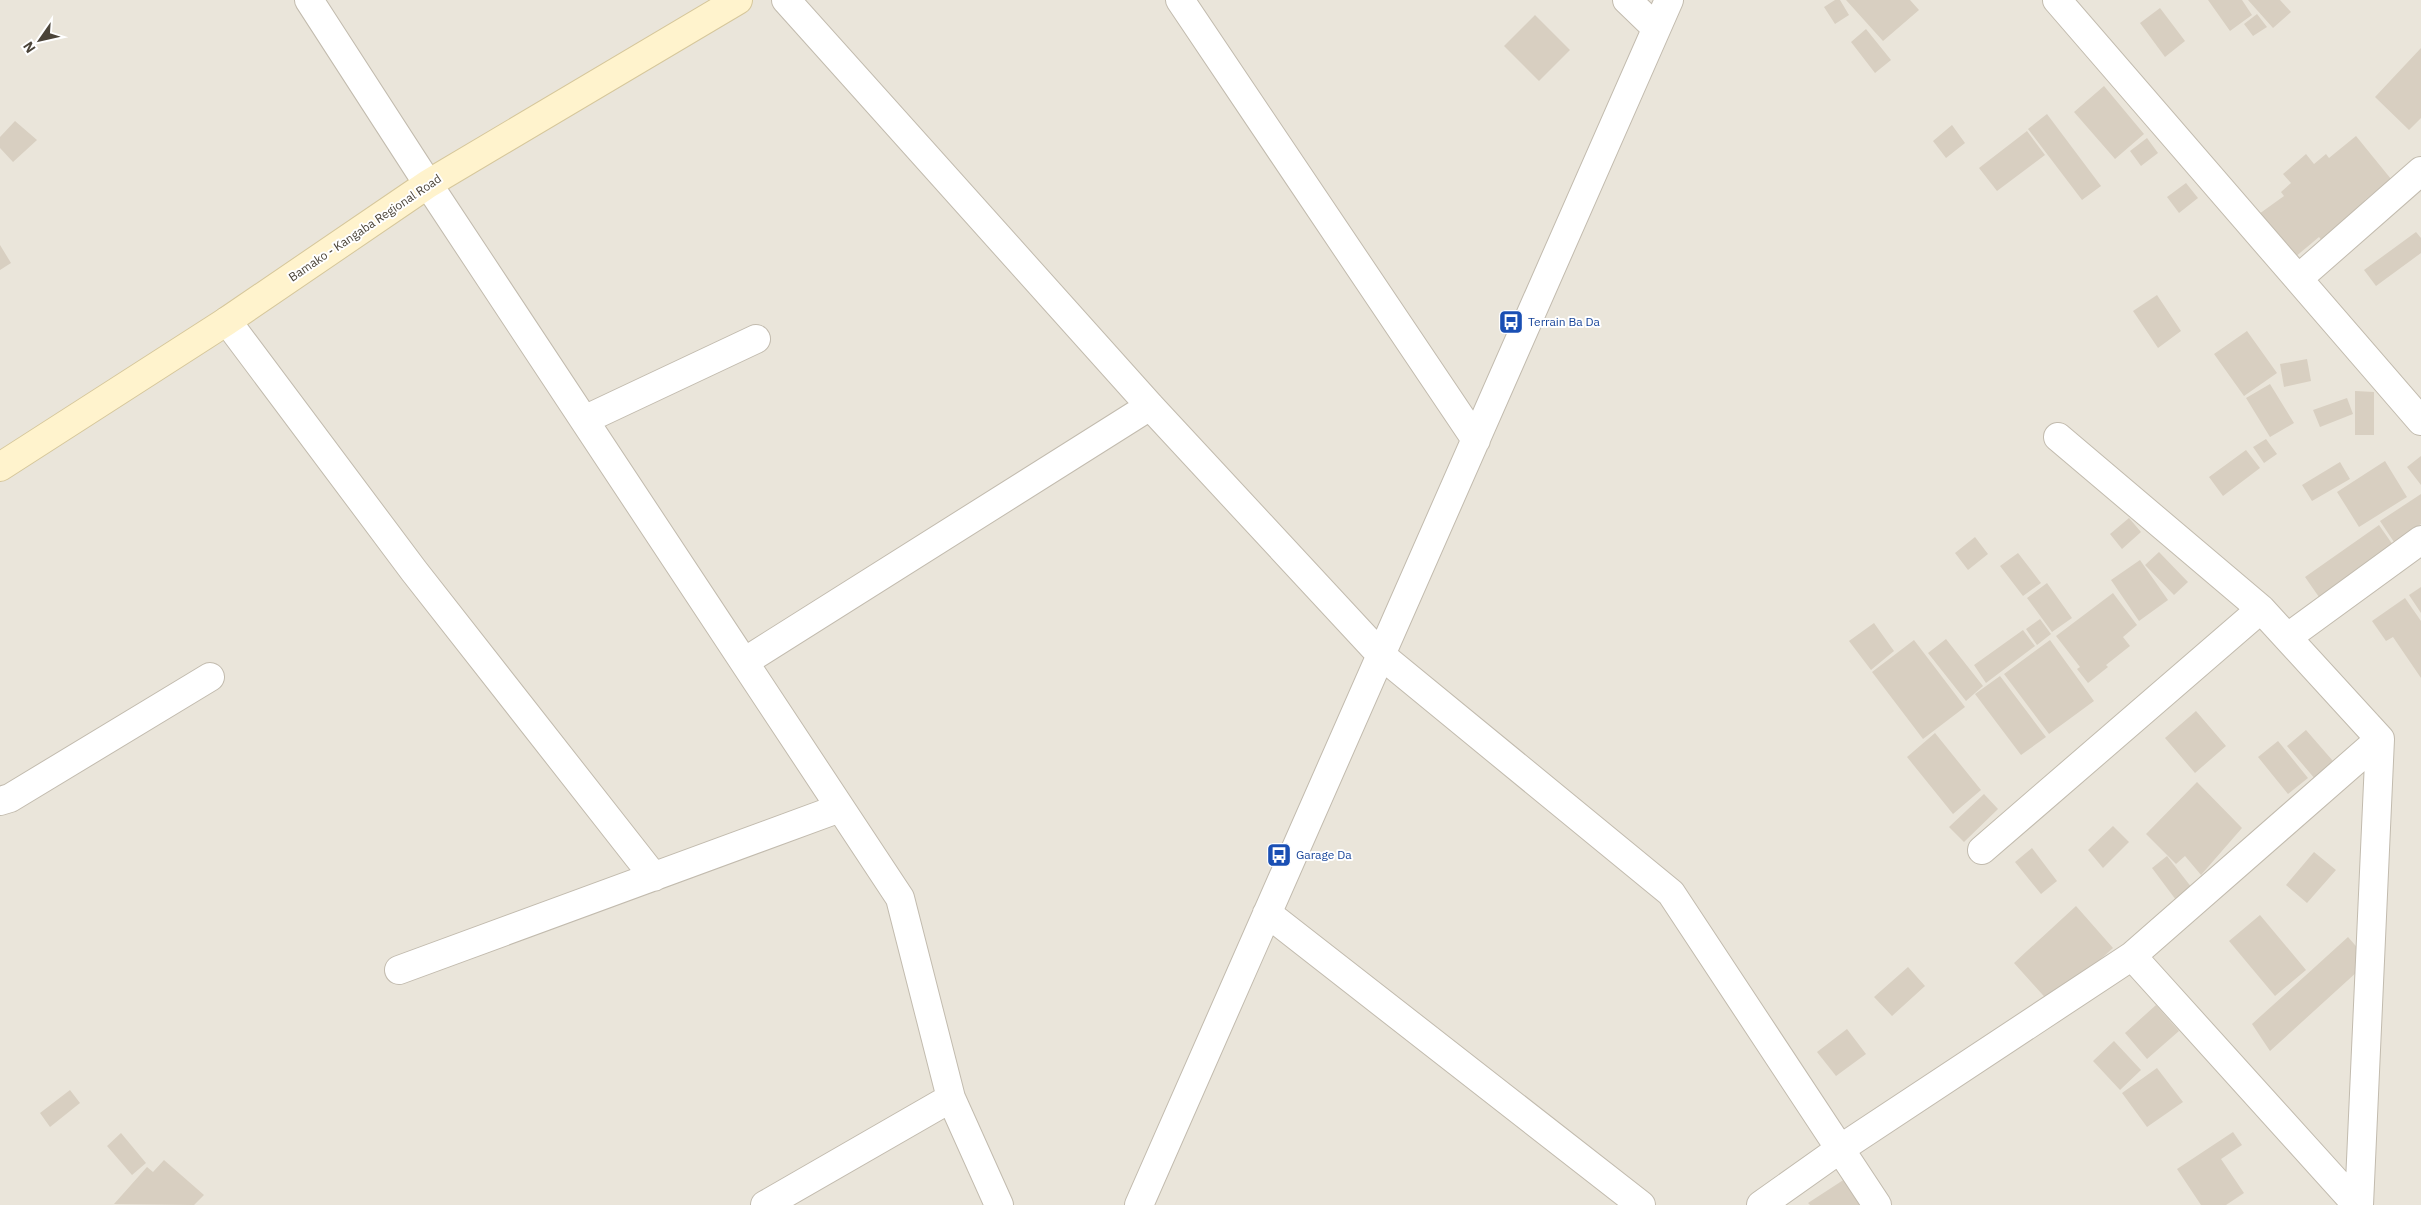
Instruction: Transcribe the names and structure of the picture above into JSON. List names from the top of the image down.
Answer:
{
  "streets": {
    "street": ["Bamako - Kangaba Regional Road"]
  },
  "places": {
    "bus stop": ["Terrain Ba Da", "Garage Da"]
  },
  "north": "bottom left"
}
